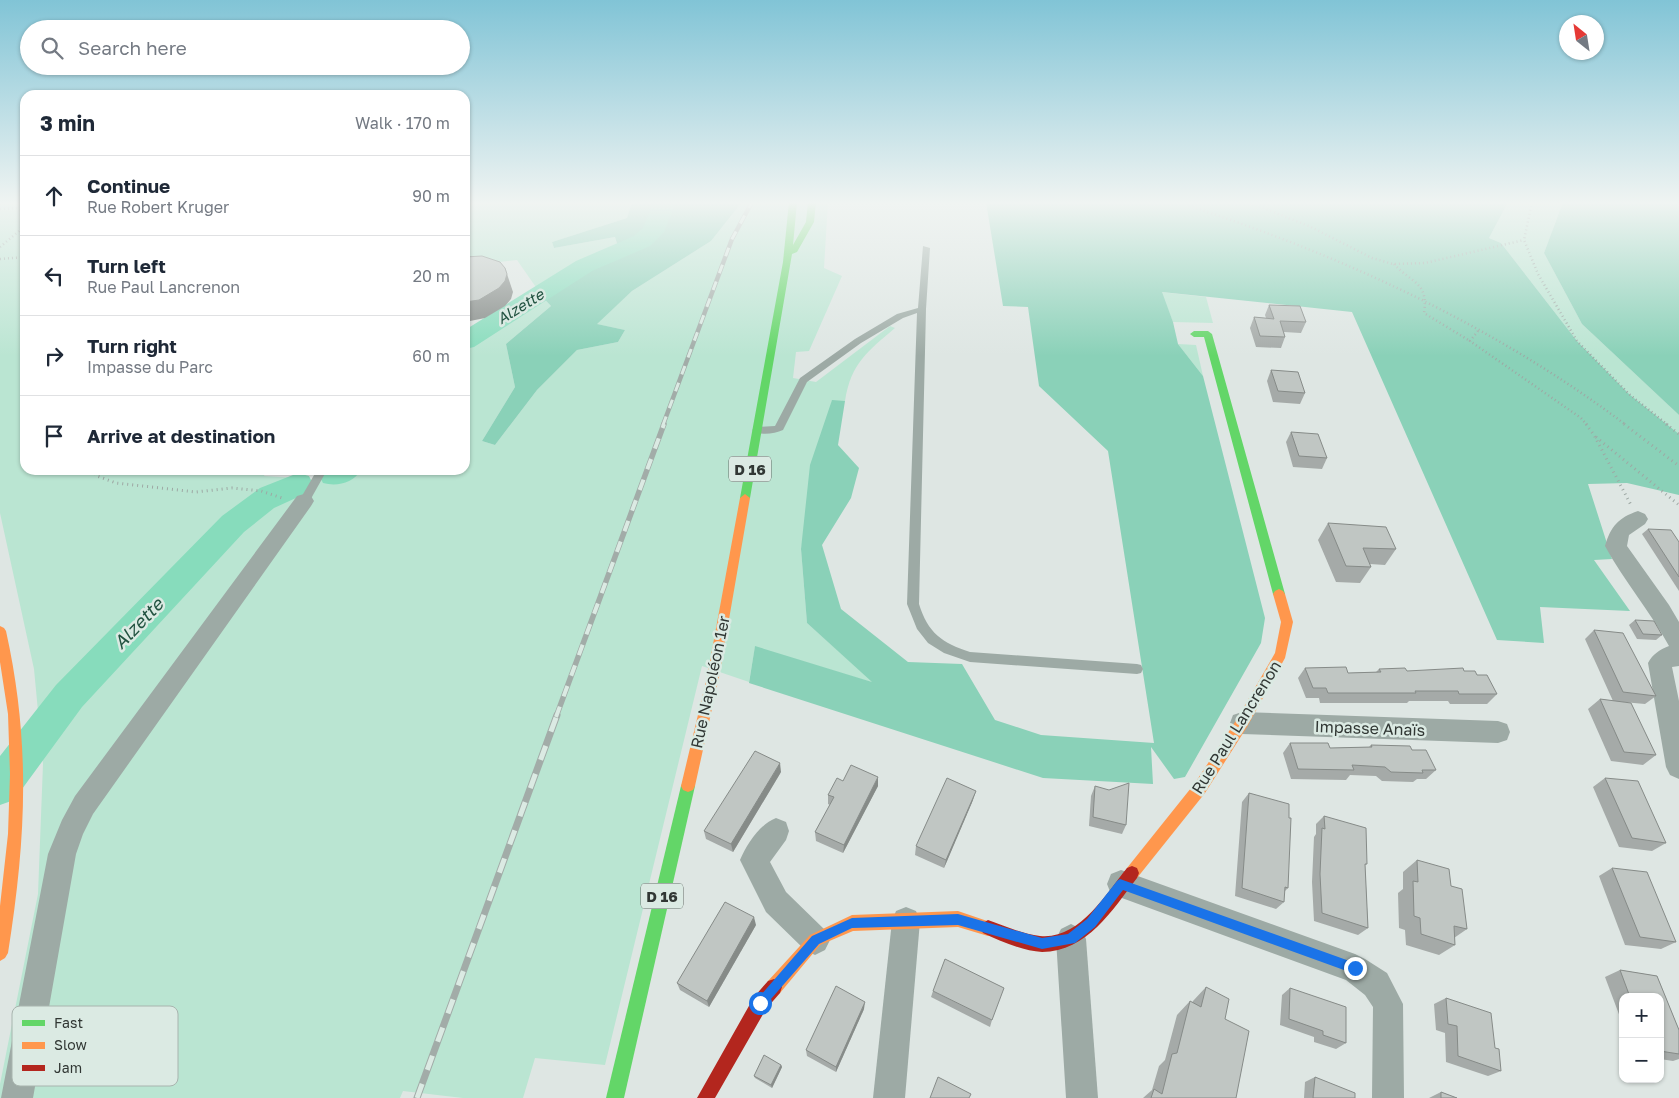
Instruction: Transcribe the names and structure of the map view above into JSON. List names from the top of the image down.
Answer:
{
  "streets": {
    "main road": ["D 16", "Rue Napoléon 1er", "Rue Paul Lancrenon"],
    "street": ["Impasse Anaïs"]
  },
  "crossings": [
    ["D 16", "Rue Napoléon 1er"],
    ["Rue Paul Lancrenon", "Impasse Anaïs"]
  ],
  "water": ["Alzette"],
  "legend": ["Fast", "Slow", "Jam"],
  "north": "top left",
  "page": {
    "search": "Search here",
    "heading": ["3 min", "Walk · 170 m"],
    "list": [
      ["Continue", "Rue Robert Kruger", "90 m"],
      ["Turn left", "Rue Paul Lancrenon", "20 m"],
      ["Turn right", "Impasse du Parc", "60 m"],
      "Arrive at destination"
    ],
    "map_buttons": ["+", "−"]
  }
}
